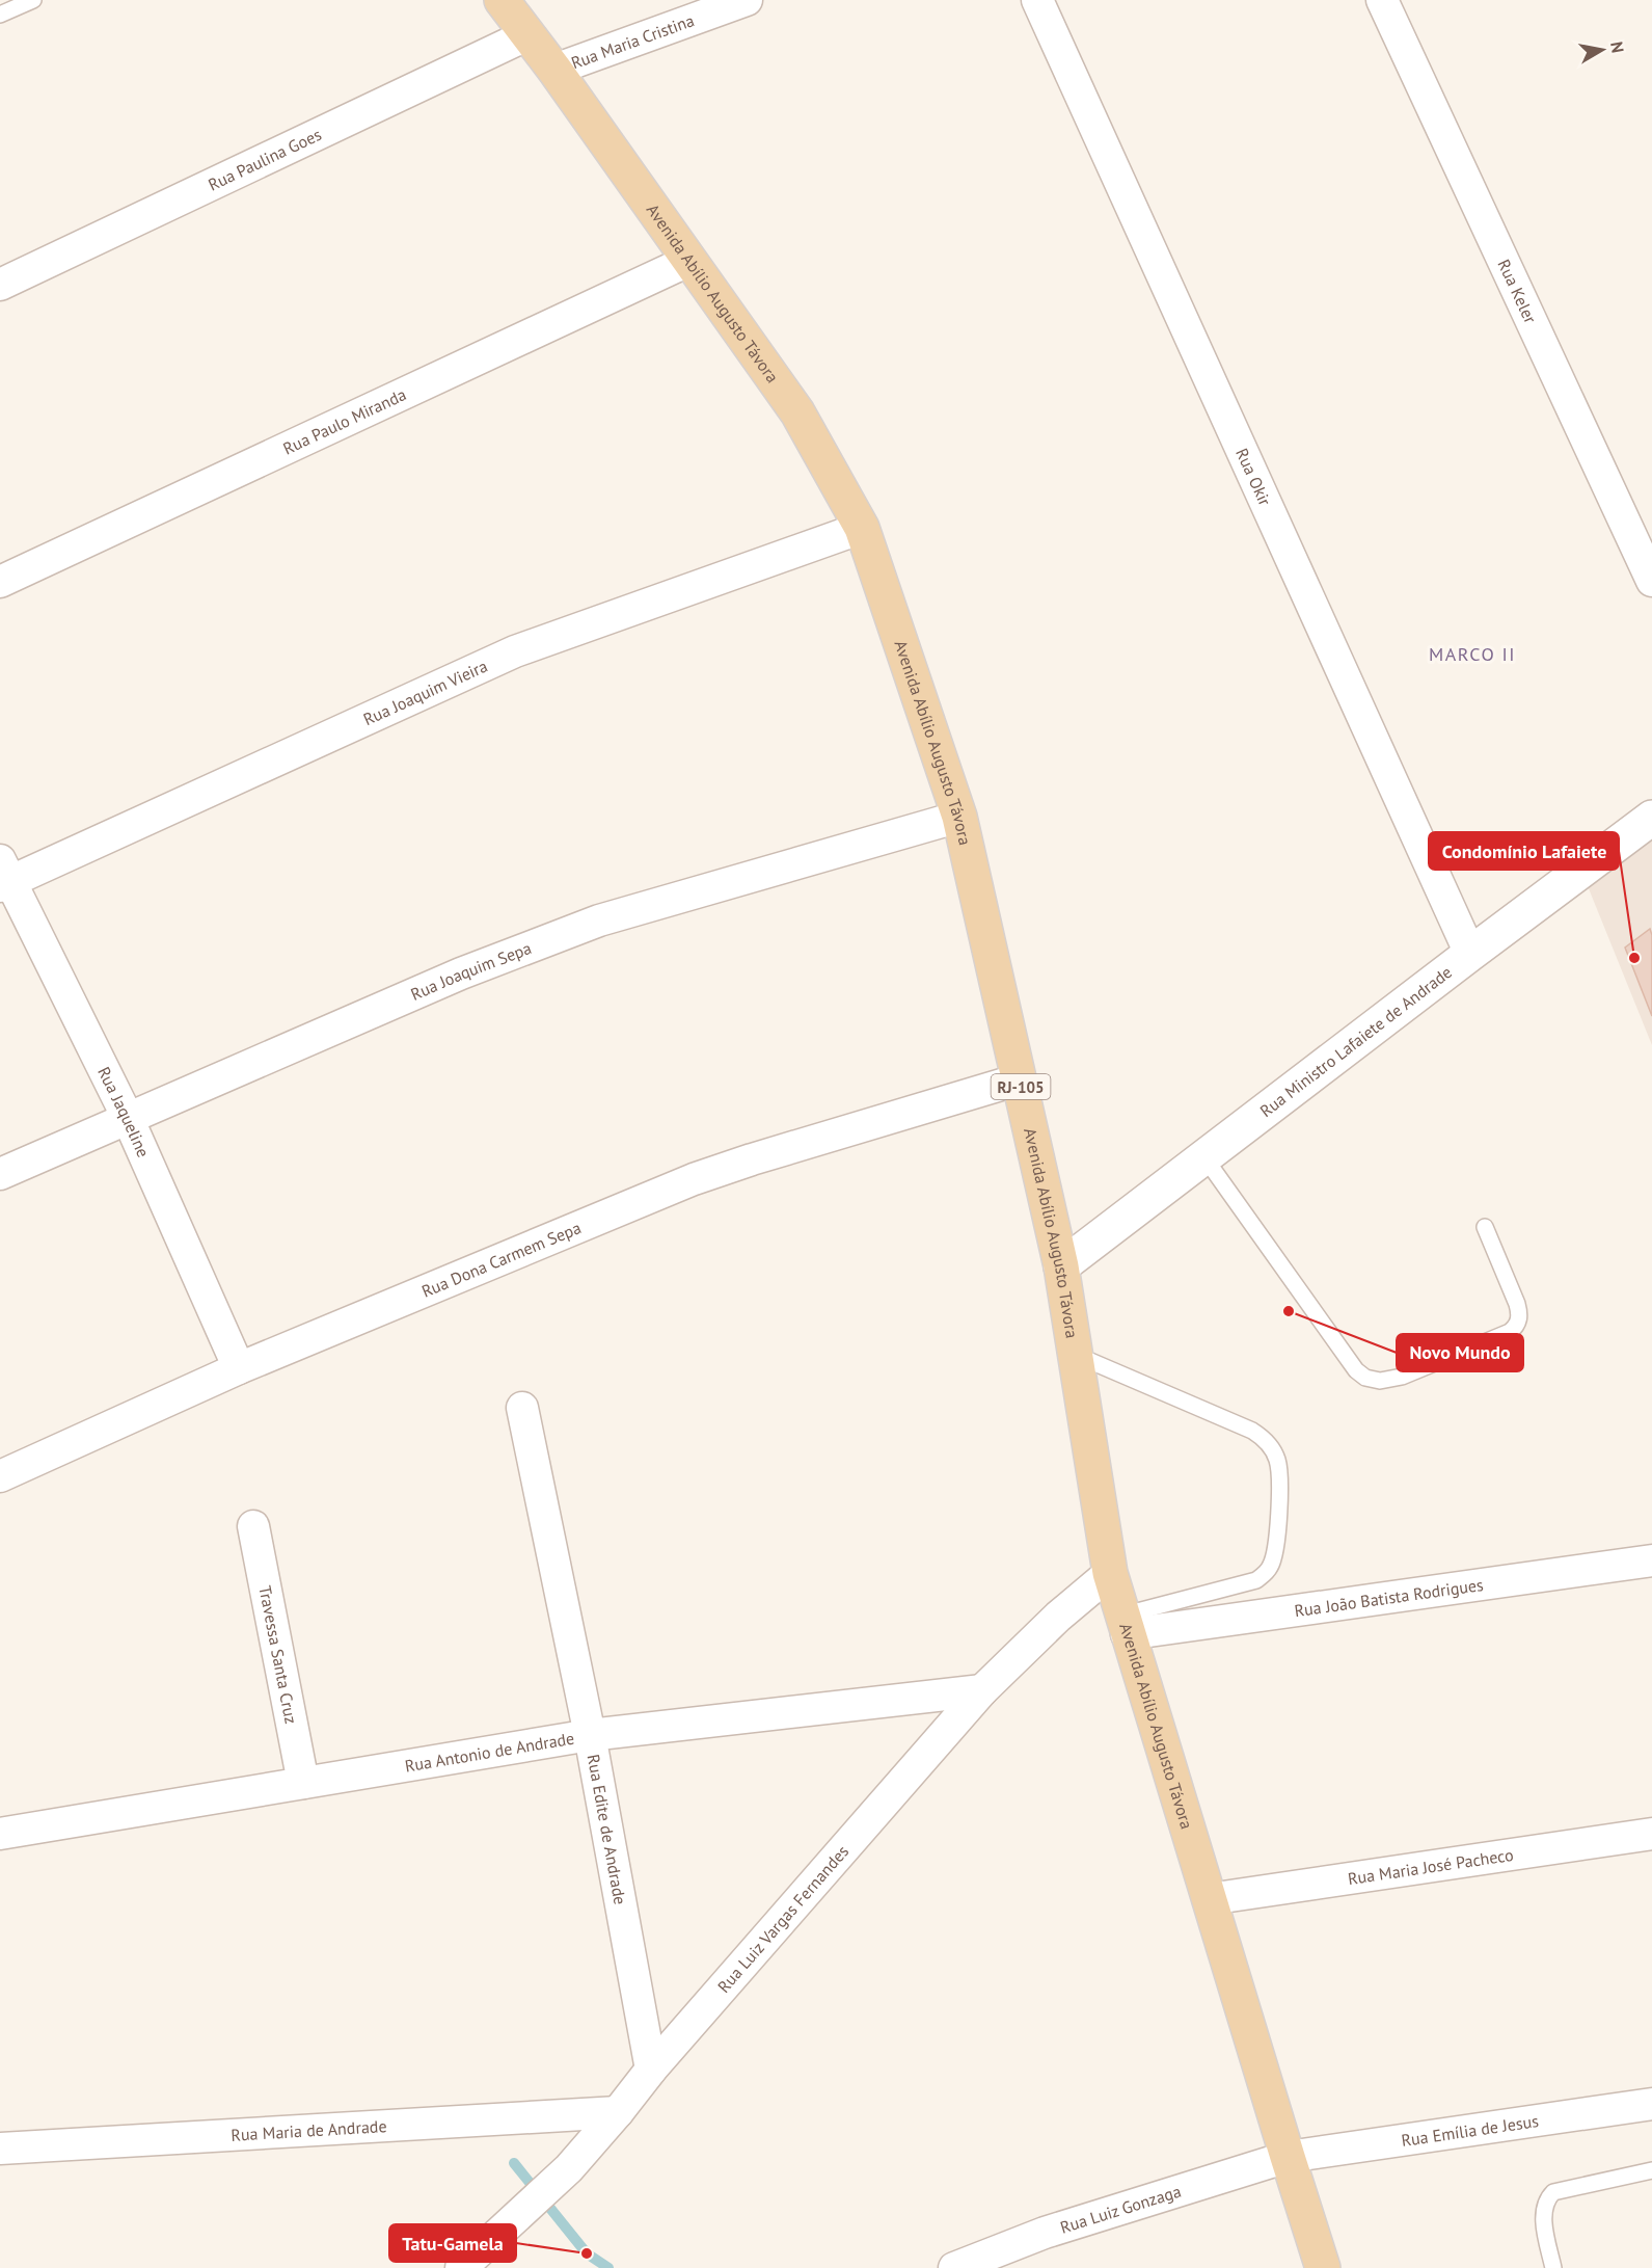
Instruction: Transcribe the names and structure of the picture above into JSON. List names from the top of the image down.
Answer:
{
  "streets": {
    "main road": ["Avenida Abílio Augusto Távora", "RJ-105"],
    "street": [
      "Rua Maria Cristina",
      "Rua Paulina Goes",
      "Rua Keler",
      "Rua Paulo Miranda",
      "Rua Okir",
      "Rua Joaquim Vieira",
      "Rua Joaquim Sepa",
      "Rua Ministro Lafaiete de Andrade",
      "Rua Jaqueline",
      "Rua Dona Carmem Sepa",
      "Rua João Batista Rodrigues",
      "Travessa Santa Cruz",
      "Rua Antonio de Andrade",
      "Rua Edite de Andrade",
      "Rua Maria José Pacheco",
      "Rua Luiz Vargas Fernandes",
      "Rua Maria de Andrade",
      "Rua Emília de Jesus",
      "Rua Luiz Gonzaga"
    ]
  },
  "crossings": [
    ["Rua Maria Cristina", "Avenida Abílio Augusto Távora"],
    ["Rua Paulina Goes", "Avenida Abílio Augusto Távora"],
    ["Avenida Abílio Augusto Távora", "Rua Paulo Miranda"],
    ["Avenida Abílio Augusto Távora", "Rua Joaquim Vieira"],
    ["Avenida Abílio Augusto Távora", "Rua Joaquim Sepa"],
    ["Avenida Abílio Augusto Távora", "Rua Ministro Lafaiete de Andrade"],
    ["Avenida Abílio Augusto Távora", "Rua Dona Carmem Sepa"],
    ["Avenida Abílio Augusto Távora", "Rua João Batista Rodrigues"],
    ["Avenida Abílio Augusto Távora", "Rua Maria José Pacheco"],
    ["Avenida Abílio Augusto Távora", "Rua Luiz Vargas Fernandes"],
    ["Avenida Abílio Augusto Távora", "Rua Emília de Jesus"],
    ["Avenida Abílio Augusto Távora", "Rua Luiz Gonzaga"],
    ["Rua Okir", "Rua Ministro Lafaiete de Andrade"],
    ["Rua Joaquim Vieira", "Rua Jaqueline"],
    ["Rua Joaquim Sepa", "Rua Jaqueline"],
    ["Rua Jaqueline", "Rua Dona Carmem Sepa"],
    ["Travessa Santa Cruz", "Rua Antonio de Andrade"],
    ["Rua Antonio de Andrade", "Rua Edite de Andrade"],
    ["Rua Antonio de Andrade", "Rua Luiz Vargas Fernandes"],
    ["Rua Edite de Andrade", "Rua Luiz Vargas Fernandes"],
    ["Rua Luiz Vargas Fernandes", "Rua Maria de Andrade"],
    ["Rua Emília de Jesus", "Rua Luiz Gonzaga"]
  ],
  "districts": ["MARCO II"],
  "places": ["Condomínio Lafaiete", "Novo Mundo", "Tatu-Gamela"],
  "north": "right"
}
